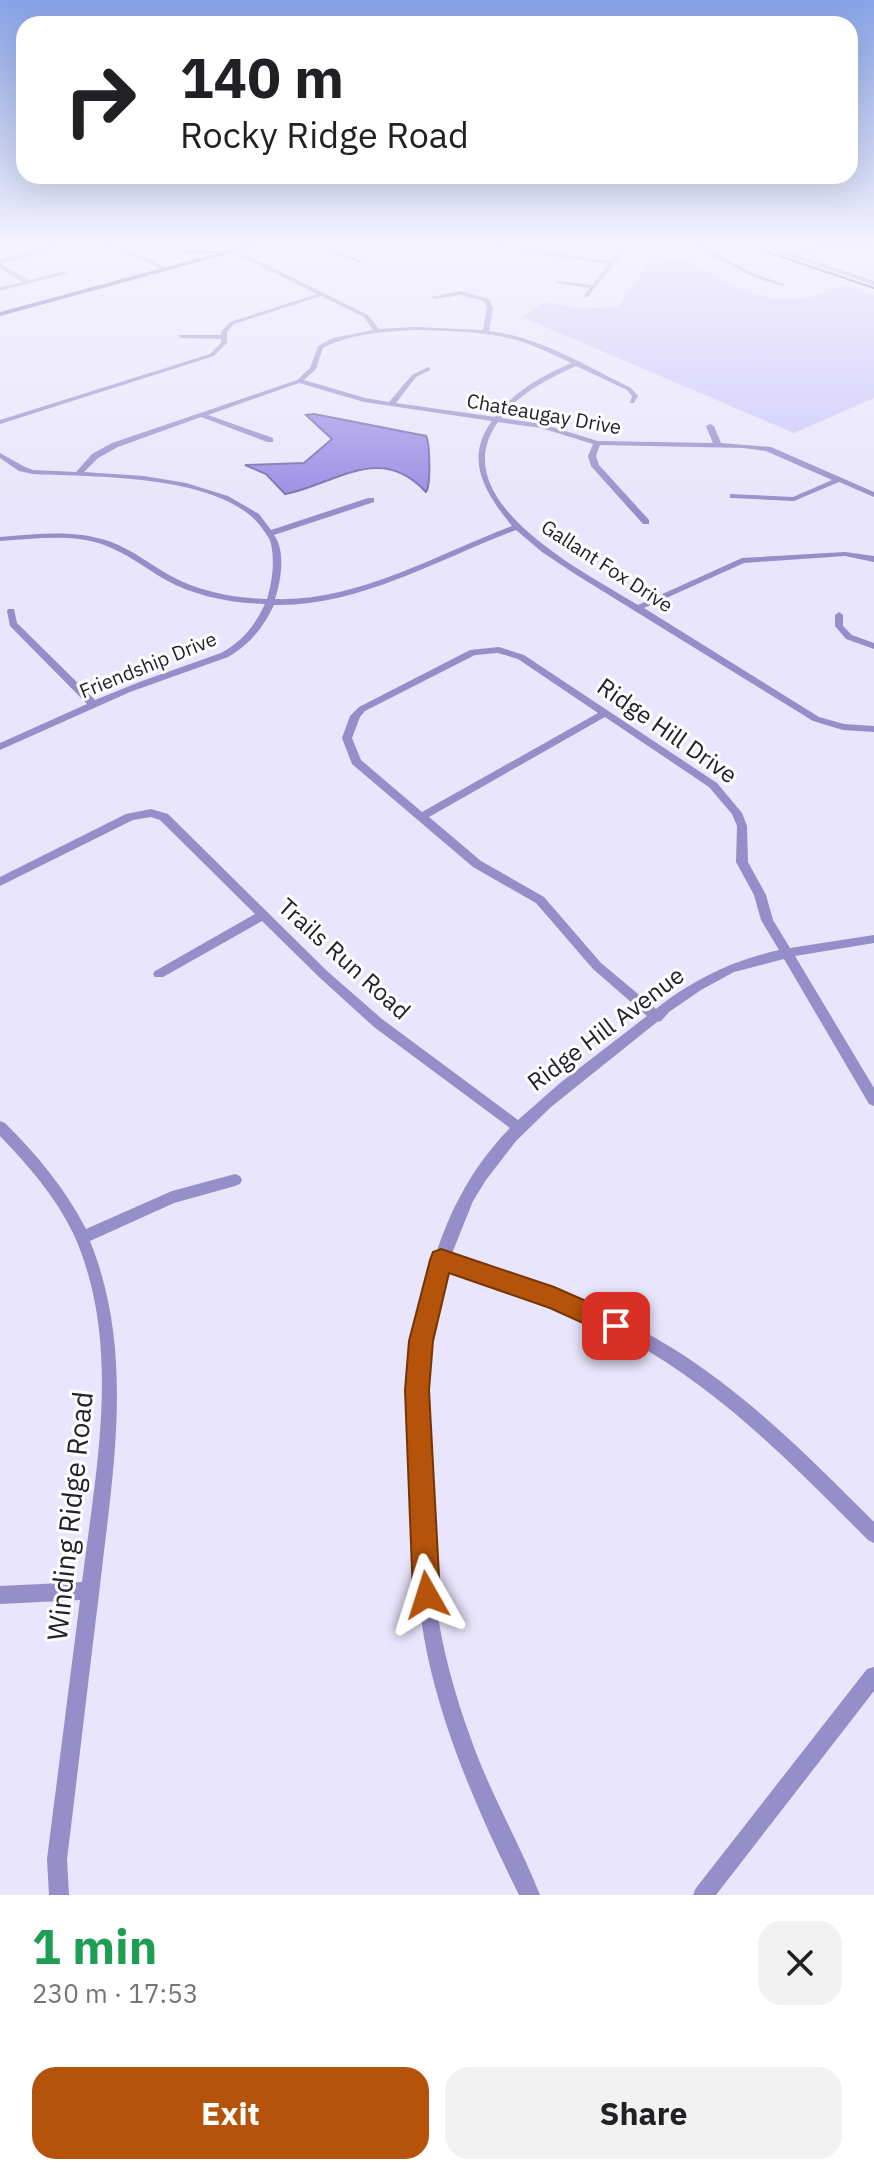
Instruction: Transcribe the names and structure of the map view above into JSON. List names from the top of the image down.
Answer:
{
  "streets": {
    "street": [
      "Chateaugay Drive",
      "Gallant Fox Drive",
      "Friendship Drive",
      "Ridge Hill Drive",
      "Trails Run Road",
      "Ridge Hill Avenue",
      "Winding Ridge Road"
    ]
  },
  "crossings": [
    ["Chateaugay Drive", "Gallant Fox Drive"],
    ["Ridge Hill Drive", "Ridge Hill Avenue"],
    ["Trails Run Road", "Ridge Hill Avenue"]
  ],
  "page": {
    "turn": ["140 m", "Rocky Ridge Road"],
    "heading": ["1 min", "230 m · 17:53"],
    "buttons": ["Exit", "Share"]
  }
}
